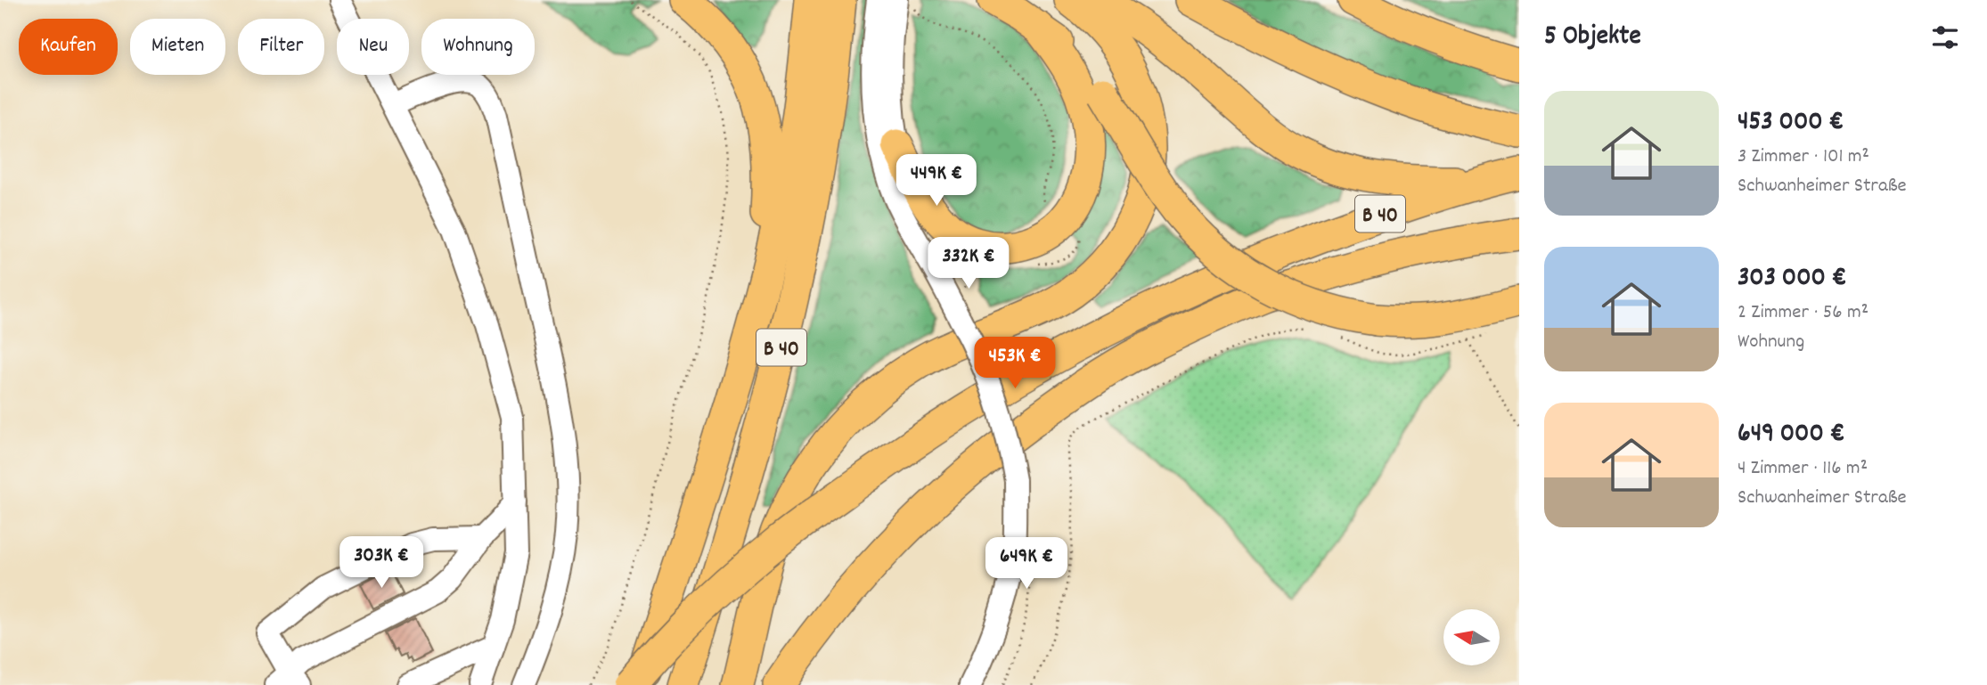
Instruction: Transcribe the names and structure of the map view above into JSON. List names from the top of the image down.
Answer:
{
  "streets": {
    "highway": ["B 40"]
  },
  "north": "left",
  "page": {
    "heading": "5 Objekte",
    "chip": [
      "Kaufen",
      "Mieten",
      "Filter",
      "Neu",
      "Wohnung"
    ],
    "list": [
      {
        "name": "453 000 €",
        "note": "3 Zimmer · 101 m² · Schwanheimer Straße"
      },
      {
        "name": "303 000 €",
        "note": "2 Zimmer · 56 m² · Wohnung"
      },
      {
        "name": "649 000 €",
        "note": "4 Zimmer · 116 m² · Schwanheimer Straße"
      }
    ],
    "price": [
      "449K €",
      "332K €",
      "453K €",
      "303K €",
      "649K €"
    ]
  }
}
